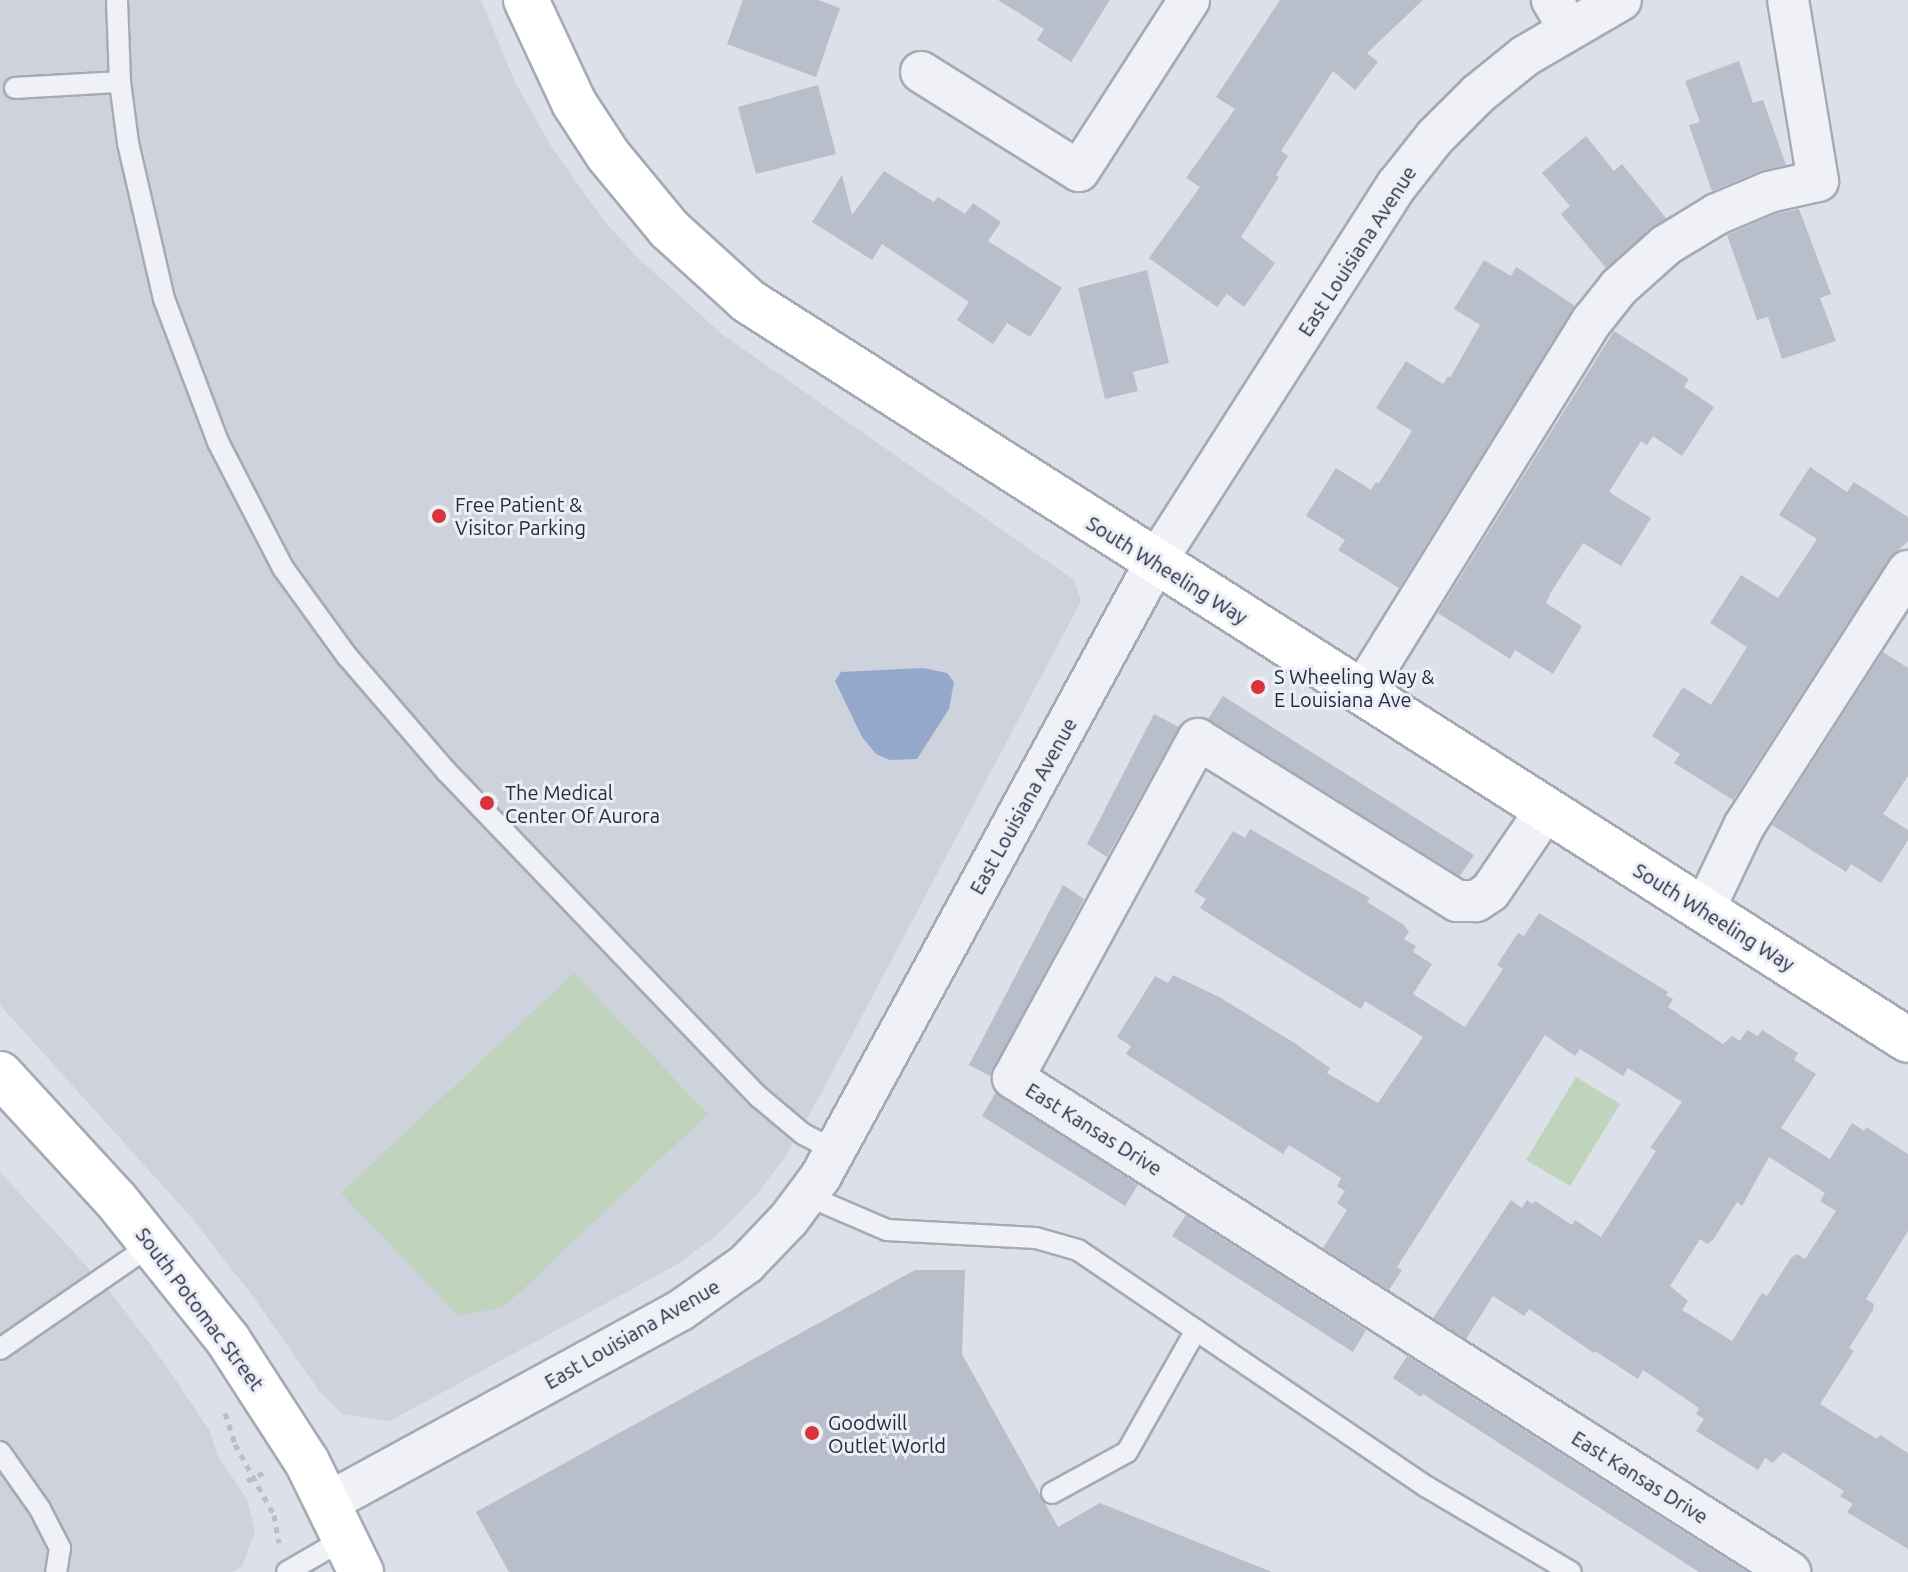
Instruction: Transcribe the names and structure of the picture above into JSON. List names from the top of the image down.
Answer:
{
  "streets": {
    "street": [
      "East Louisiana Avenue",
      "South Wheeling Way",
      "East Kansas Drive",
      "South Potomac Street"
    ]
  },
  "crossings": [
    ["East Louisiana Avenue", "South Wheeling Way"],
    ["East Louisiana Avenue", "South Potomac Street"],
    ["South Wheeling Way", "East Kansas Drive"]
  ],
  "places": [
    "Free Patient & Visitor Parking",
    "S Wheeling Way & E Louisiana Ave",
    "The Medical Center Of Aurora",
    "Goodwill Outlet World"
  ]
}
